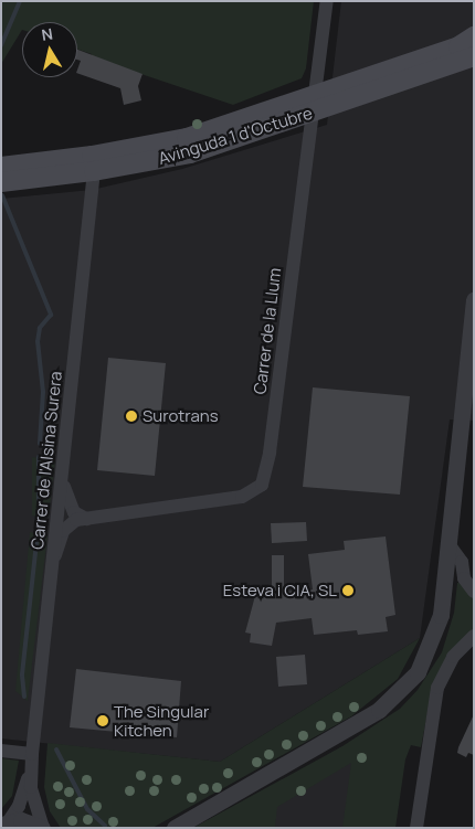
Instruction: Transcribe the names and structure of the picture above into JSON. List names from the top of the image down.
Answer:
{
  "streets": {
    "main road": ["Avinguda 1 d'Octubre"],
    "street": ["Carrer de la Llum", "Carrer de l'Alsina Surera"]
  },
  "crossings": [
    ["Avinguda 1 d'Octubre", "Carrer de la Llum"],
    ["Avinguda 1 d'Octubre", "Carrer de l'Alsina Surera"],
    ["Carrer de la Llum", "Carrer de l'Alsina Surera"]
  ],
  "places": ["Surotrans", "Esteva i CIA, SL", "The Singular Kitchen"],
  "north": "top"
}
